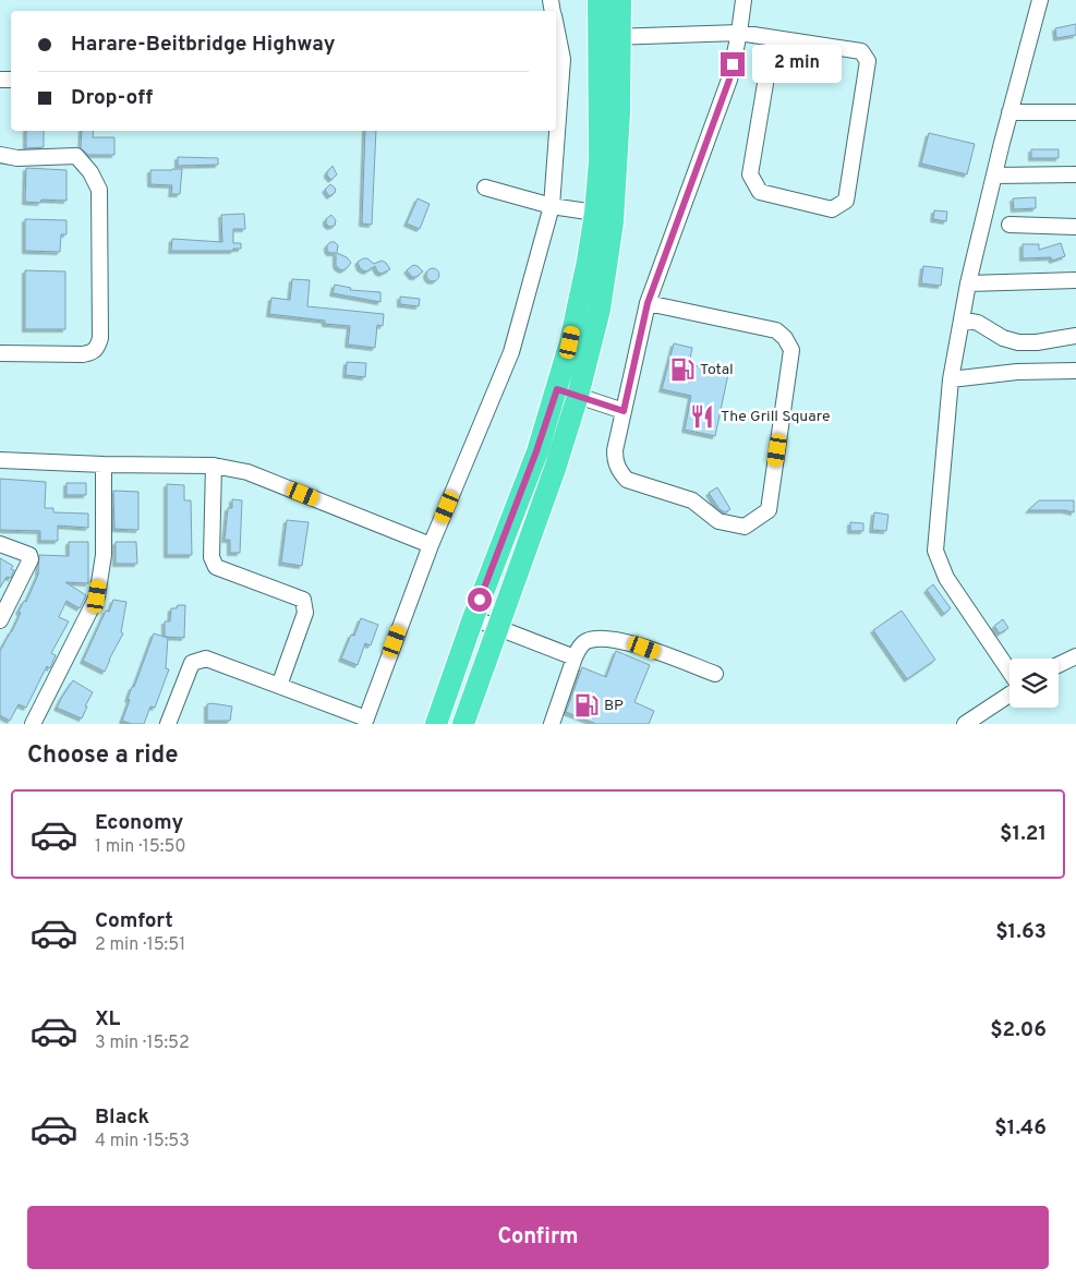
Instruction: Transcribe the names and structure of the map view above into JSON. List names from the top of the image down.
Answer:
{
  "places": {
    "fuel station": ["Total", "BP"],
    "restaurant": ["The Grill Square"]
  },
  "page": {
    "banner": ["Harare-Beitbridge Highway", "Drop-off"],
    "bubble": "2 min",
    "heading": "Choose a ride",
    "list": [
      {
        "name": "Economy",
        "note": "1 min · 15:50",
        "value": "$1.21"
      },
      {
        "name": "Comfort",
        "note": "2 min · 15:51",
        "value": "$1.63"
      },
      {
        "name": "XL",
        "note": "3 min · 15:52",
        "value": "$2.06"
      },
      {
        "name": "Black",
        "note": "4 min · 15:53",
        "value": "$1.46"
      }
    ],
    "buttons": "Confirm"
  }
}
